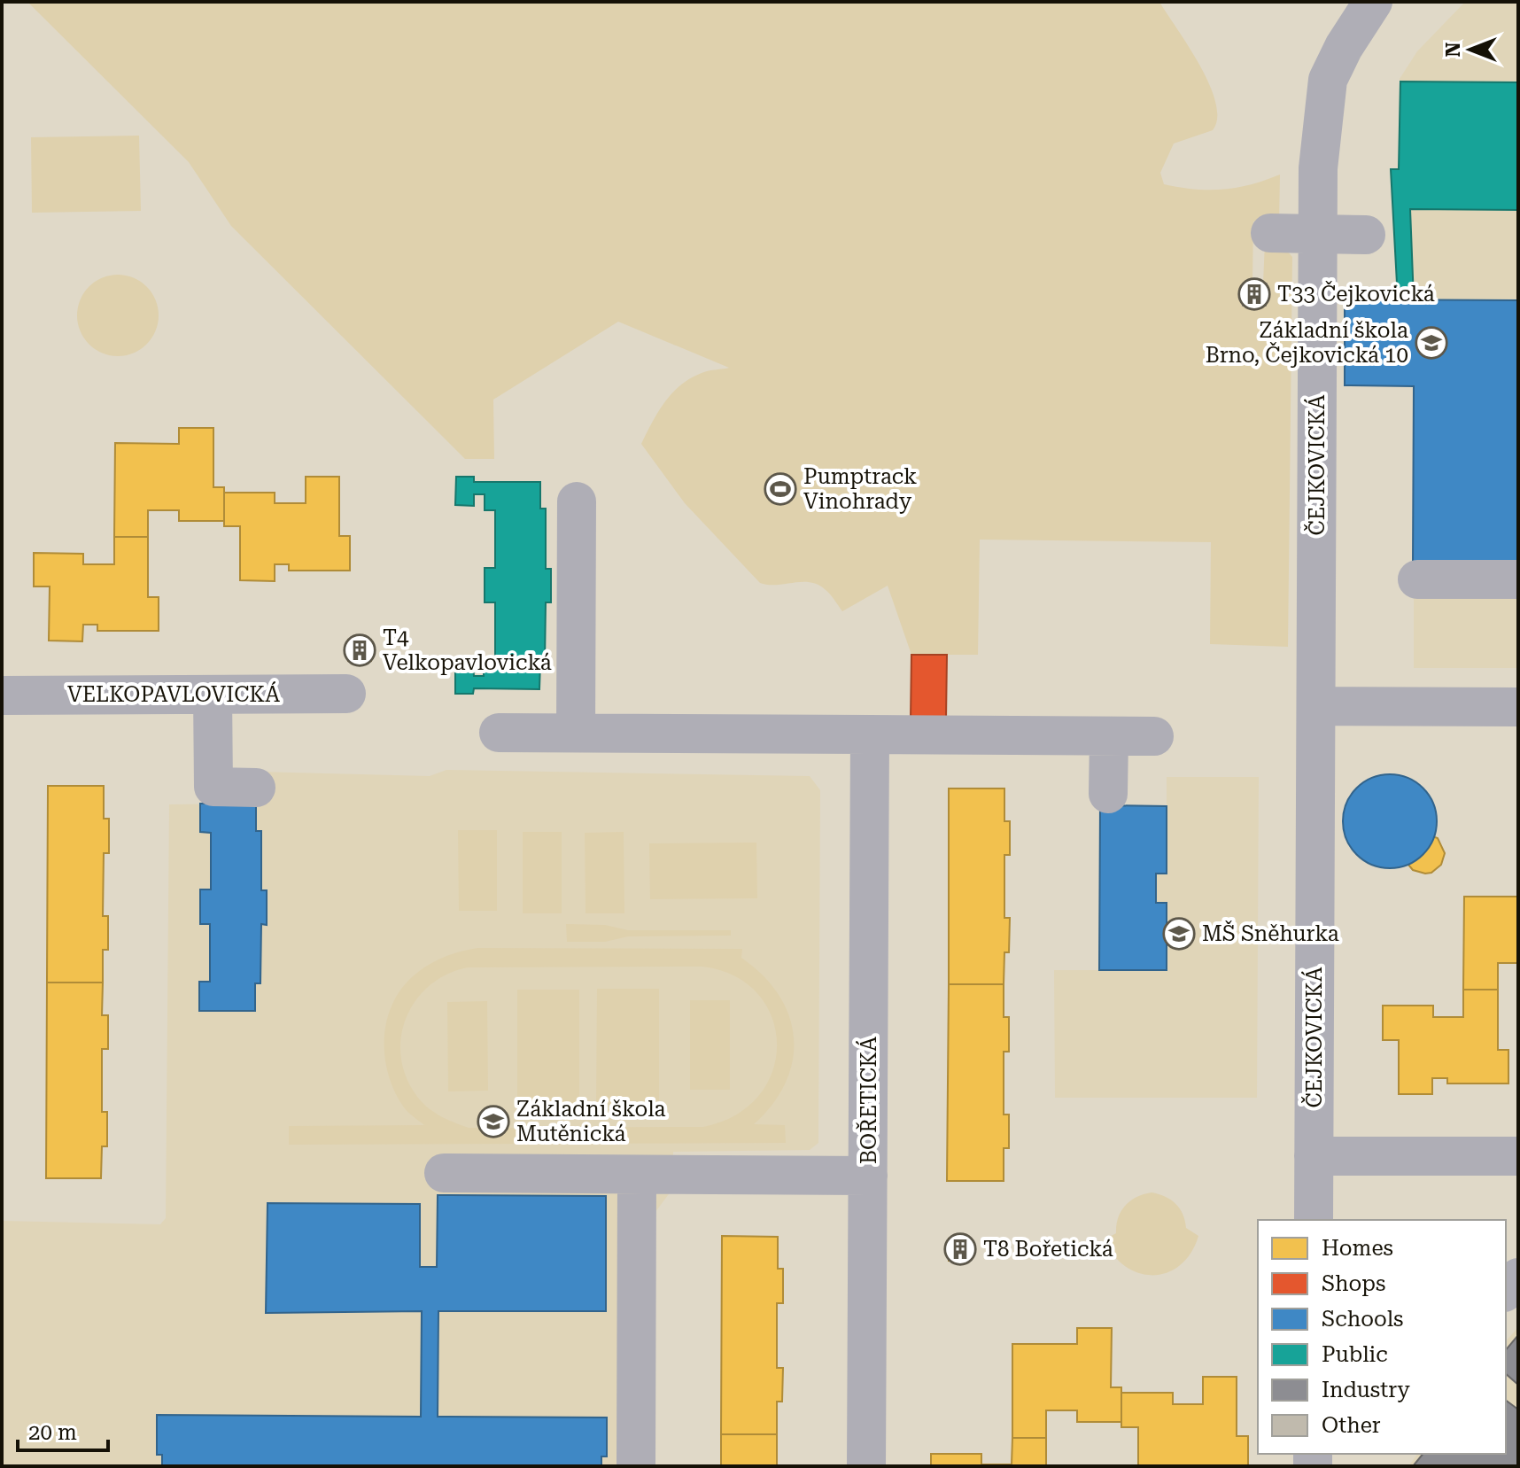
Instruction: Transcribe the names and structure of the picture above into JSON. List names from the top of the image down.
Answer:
{
  "streets": {
    "street": ["ČEJKOVICKÁ", "VELKOPAVLOVICKÁ", "BOŘETICKÁ"]
  },
  "places": {
    "building": ["T33 Čejkovická", "T4 Velkopavlovická", "T8 Bořetická"],
    "school or university": ["Základní škola Brno, Čejkovická 10", "MŠ Sněhurka", "Základní škola Mutěnická"],
    "sports": ["Pumptrack Vinohrady"]
  },
  "legend": [
    "Homes",
    "Shops",
    "Schools",
    "Public",
    "Industry",
    "Other"
  ],
  "scale_bar": "20 m",
  "north": "left"
}
